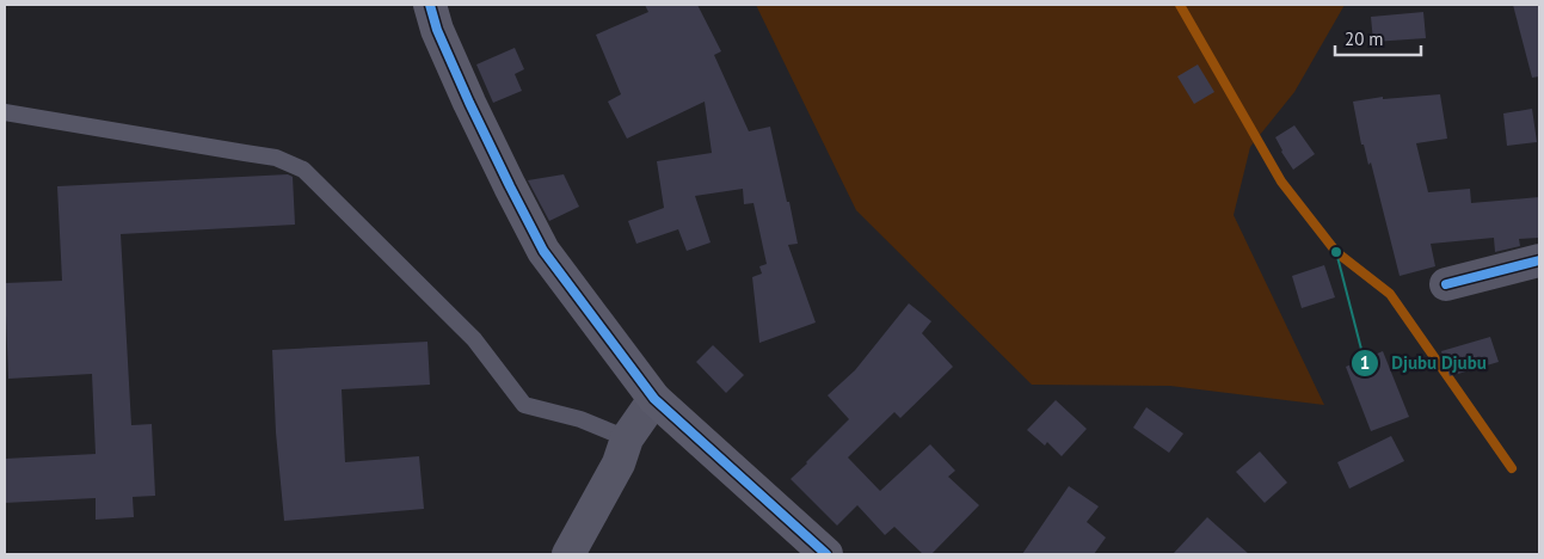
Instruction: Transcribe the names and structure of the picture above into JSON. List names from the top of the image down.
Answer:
{
  "places": ["Djubu Djubu"],
  "scale_bar": "20 m"
}
